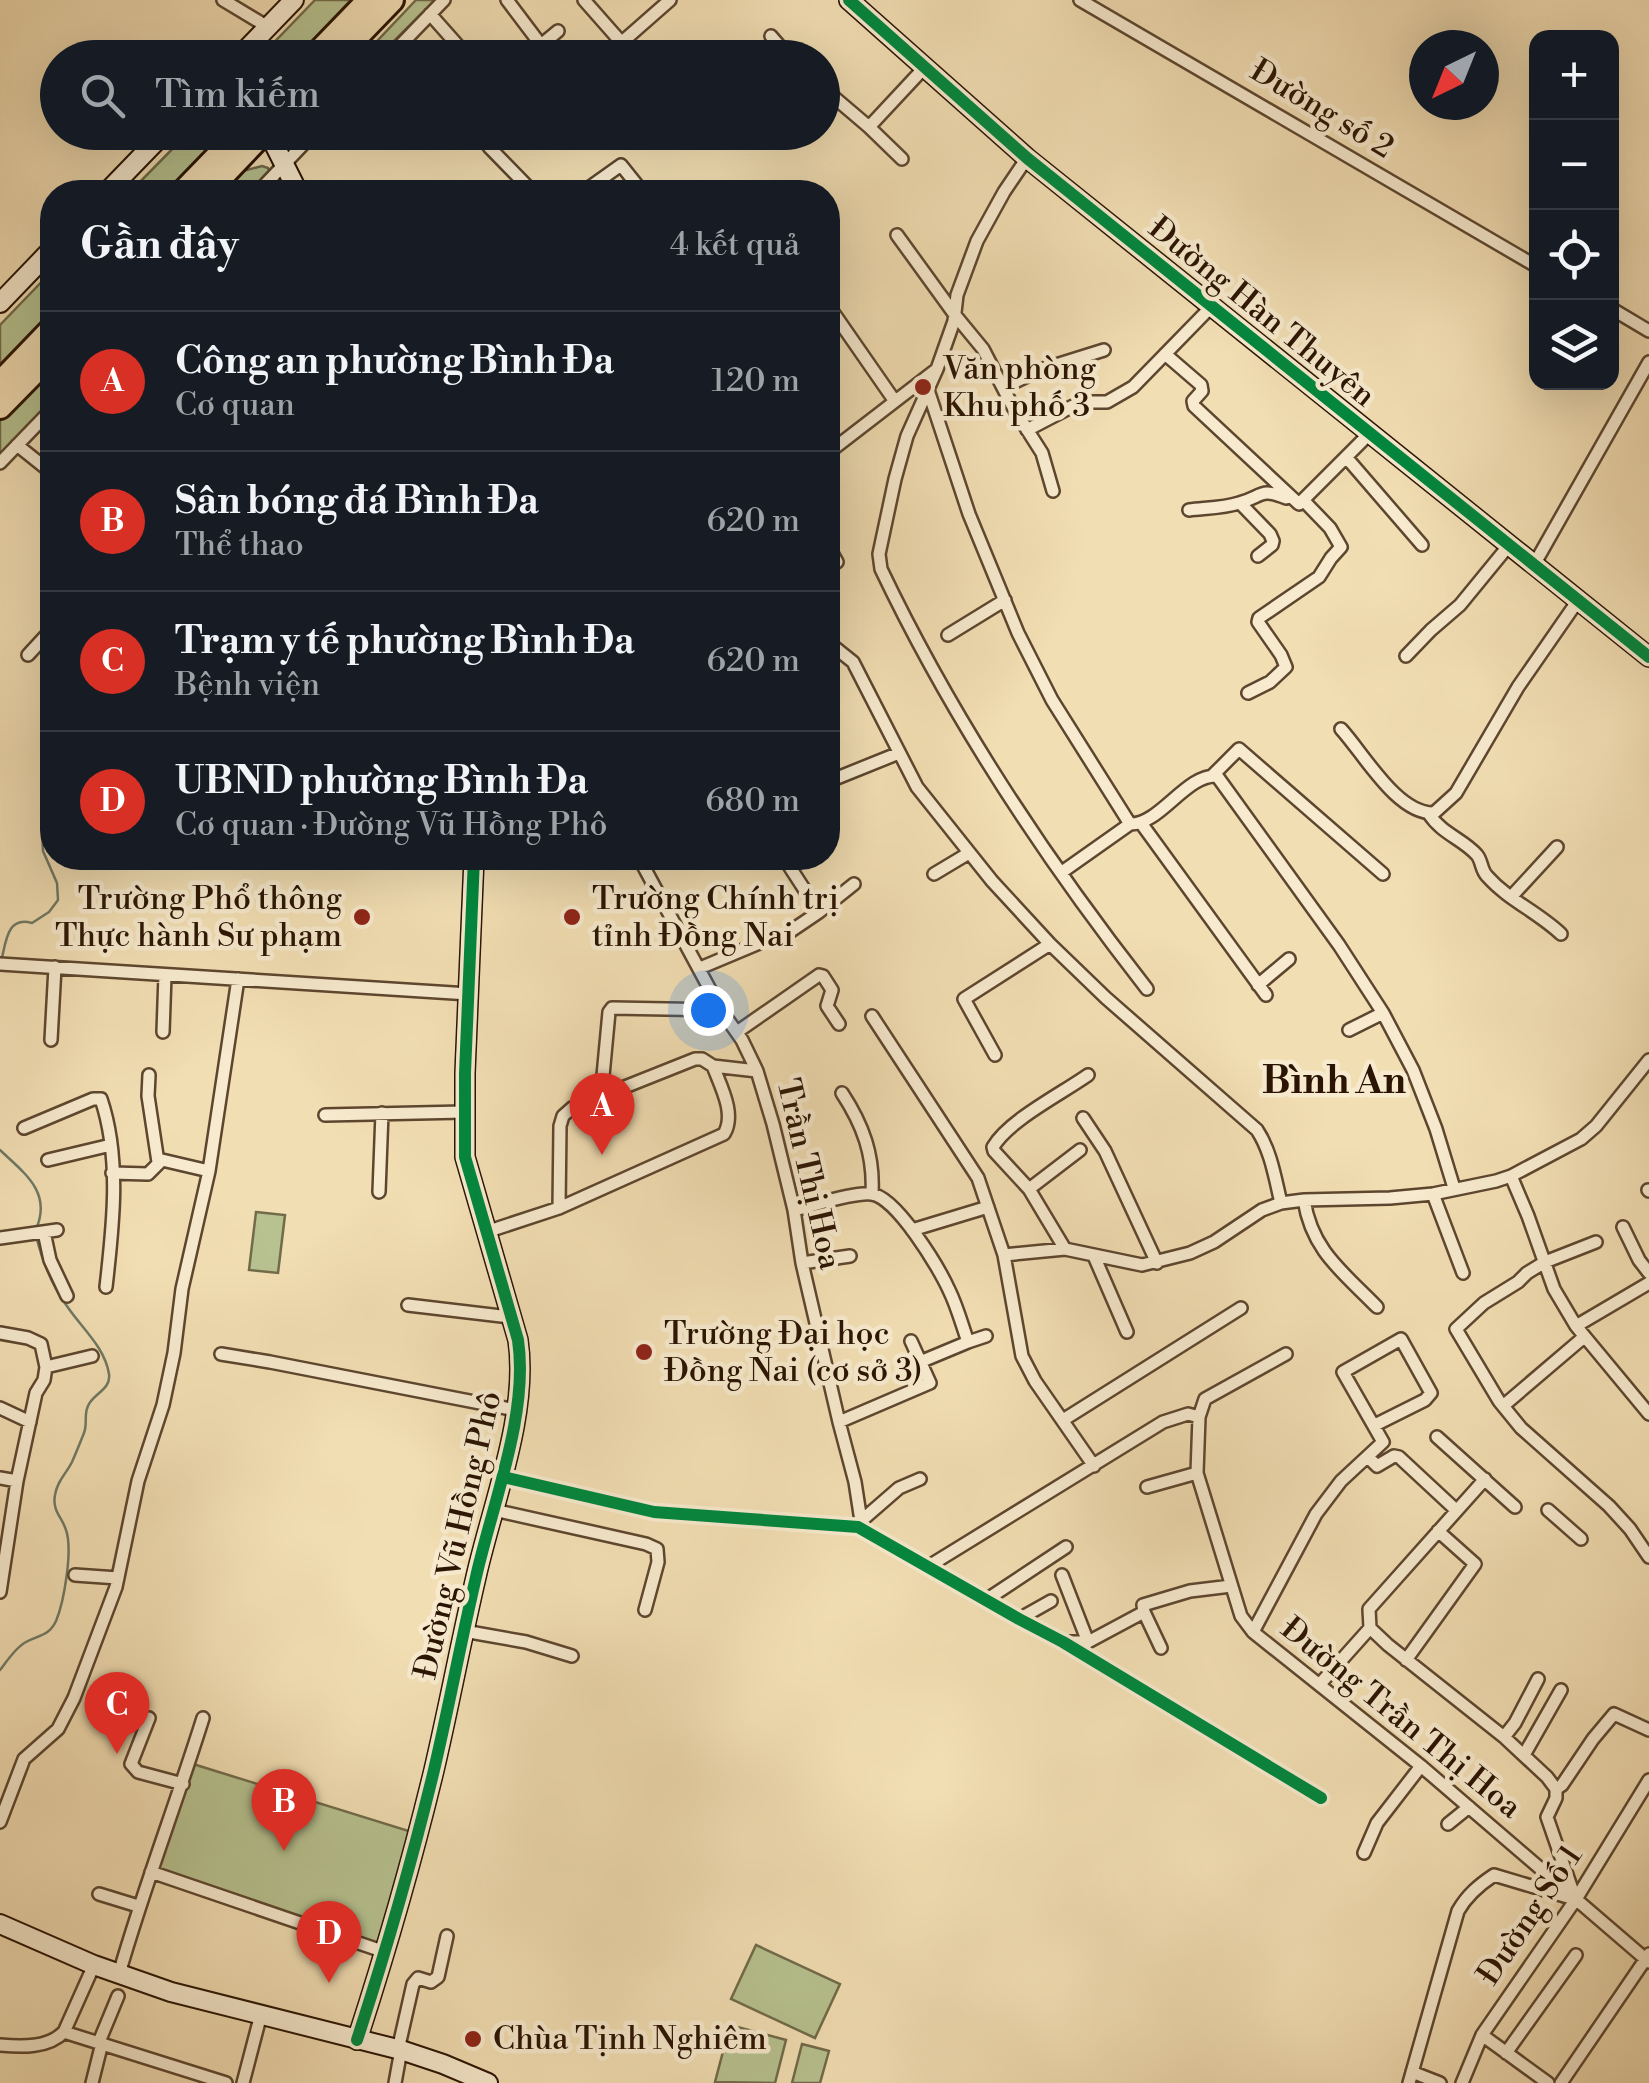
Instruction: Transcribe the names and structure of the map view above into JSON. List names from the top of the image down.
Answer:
{
  "streets": {
    "street": [
      "Đường số 2",
      "Đường Hàn Thuyên",
      "Trần Thị Hoa",
      "Đường Vũ Hồng Phô",
      "Đường Trần Thị Hoa",
      "Đường Số 1"
    ]
  },
  "crossings": [
    ["Đường Trần Thị Hoa", "Đường Số 1"]
  ],
  "districts": ["Bình An"],
  "places": [
    "Văn phòng Khu phố 3",
    "Trường Phổ thông Thực hành Sư phạm",
    "Trường Chính trị tỉnh Đồng Nai",
    "Trường Đại học Đồng Nai (cơ sở 3)",
    "Chùa Tịnh Nghiêm"
  ],
  "north": "bottom left",
  "page": {
    "map_buttons": ["+", "−"],
    "search": "Tìm kiếm",
    "heading": ["Gần đây", "4 kết quả"],
    "list": [
      {
        "mark": "A",
        "name": "Công an phường Bình Đa",
        "note": "Cơ quan",
        "value": "120 m"
      },
      {
        "mark": "B",
        "name": "Sân bóng đá Bình Đa",
        "note": "Thể thao",
        "value": "620 m"
      },
      {
        "mark": "C",
        "name": "Trạm y tế phường Bình Đa",
        "note": "Bệnh viện",
        "value": "620 m"
      },
      {
        "mark": "D",
        "name": "UBND phường Bình Đa",
        "note": "Cơ quan · Đường Vũ Hồng Phô",
        "value": "680 m"
      }
    ],
    "pins": [
      "A",
      "C",
      "B",
      "D"
    ]
  }
}
